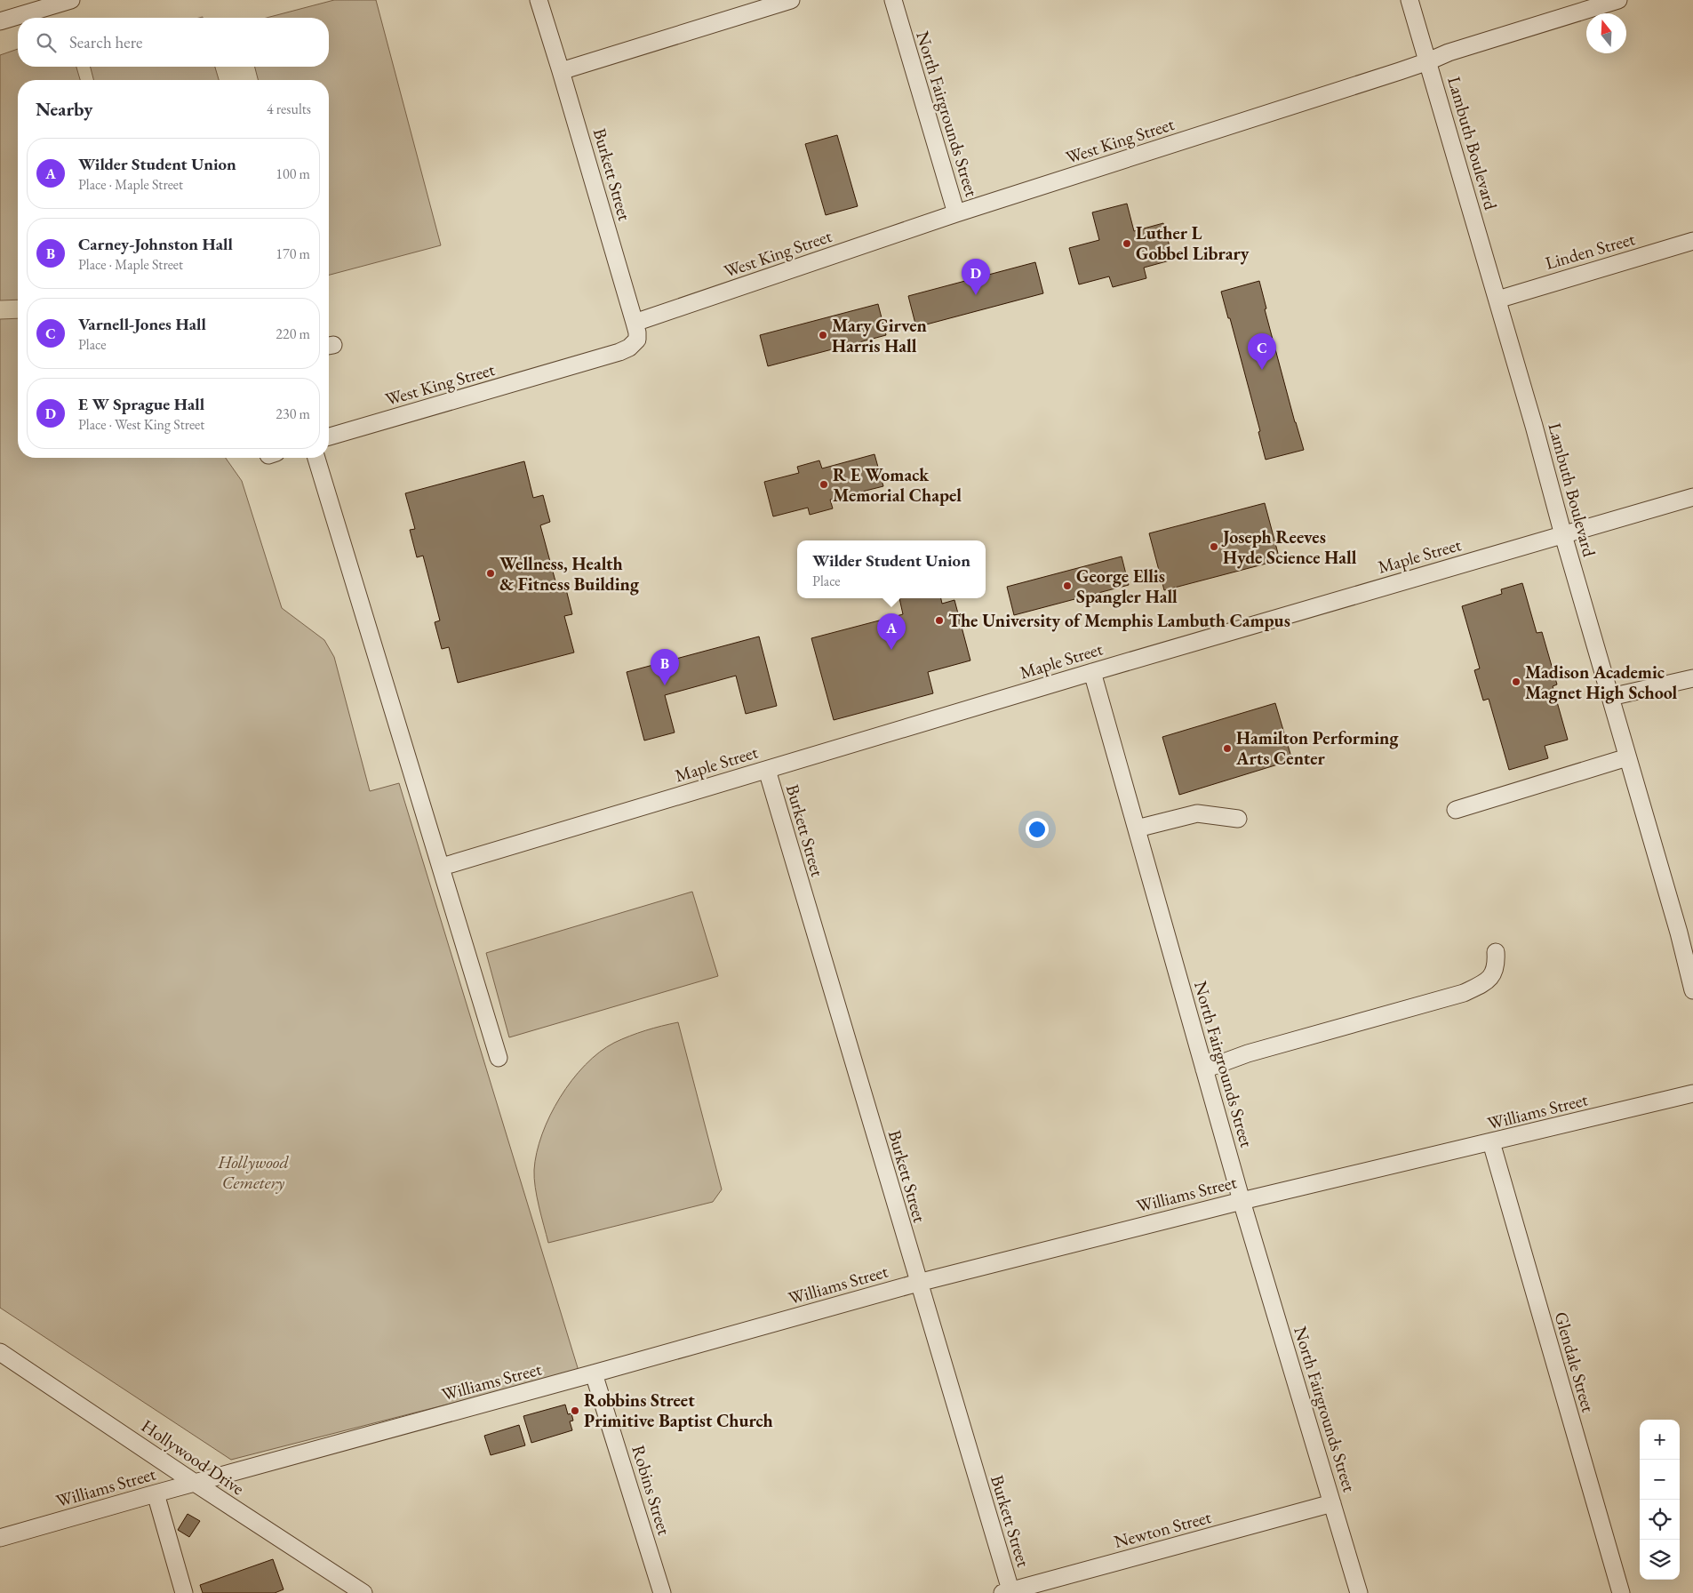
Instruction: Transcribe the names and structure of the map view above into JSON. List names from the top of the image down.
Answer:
{
  "streets": {
    "street": [
      "North Fairgrounds Street",
      "West King Street",
      "Lambuth Boulevard",
      "Burkett Street",
      "Linden Street",
      "Maple Street",
      "Williams Street",
      "Glendale Street",
      "Hollywood Drive",
      "Robins Street",
      "Newton Street"
    ]
  },
  "crossings": [
    ["North Fairgrounds Street", "West King Street"],
    ["North Fairgrounds Street", "Maple Street"],
    ["North Fairgrounds Street", "Williams Street"],
    ["North Fairgrounds Street", "Newton Street"],
    ["West King Street", "Lambuth Boulevard"],
    ["West King Street", "Burkett Street"],
    ["Lambuth Boulevard", "Linden Street"],
    ["Lambuth Boulevard", "Maple Street"],
    ["Burkett Street", "Maple Street"],
    ["Burkett Street", "Williams Street"],
    ["Burkett Street", "Newton Street"],
    ["Williams Street", "Glendale Street"],
    ["Williams Street", "Hollywood Drive"],
    ["Williams Street", "Robins Street"]
  ],
  "parks": ["Hollywood Cemetery"],
  "places": [
    "Luther L Gobbel Library",
    "Mary Girven Harris Hall",
    "R E Womack Memorial Chapel",
    "Joseph Reeves Hyde Science Hall",
    "Wellness, Health & Fitness Building",
    "George Ellis Spangler Hall",
    "The University of Memphis Lambuth Campus",
    "Madison Academic Magnet High School",
    "Hamilton Performing Arts Center",
    "Robbins Street Primitive Baptist Church"
  ],
  "north": "top",
  "page": {
    "search": "Search here",
    "heading": ["Nearby", "4 results"],
    "list": [
      {
        "mark": "A",
        "name": "Wilder Student Union",
        "note": "Place · Maple Street",
        "value": "100 m"
      },
      {
        "mark": "B",
        "name": "Carney-Johnston Hall",
        "note": "Place · Maple Street",
        "value": "170 m"
      },
      {
        "mark": "C",
        "name": "Varnell-Jones Hall",
        "note": "Place",
        "value": "220 m"
      },
      {
        "mark": "D",
        "name": "E W Sprague Hall",
        "note": "Place · West King Street",
        "value": "230 m"
      }
    ],
    "pins": [
      "D",
      "C",
      "A",
      "B"
    ],
    "popup": ["Wilder Student Union", "Place"],
    "map_buttons": ["+", "−"]
  }
}
